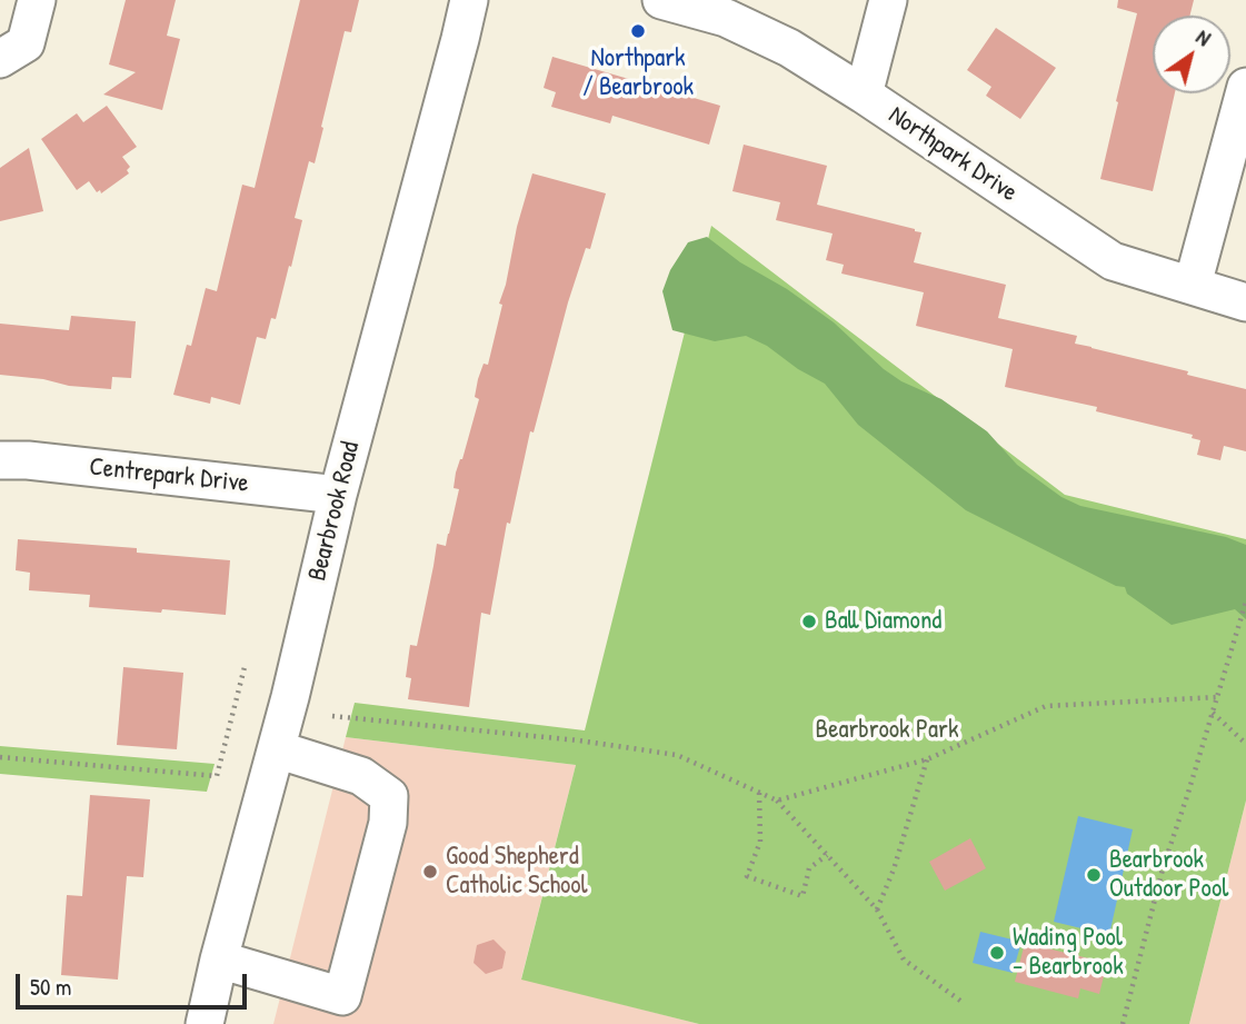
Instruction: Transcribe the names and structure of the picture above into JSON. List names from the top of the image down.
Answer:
{
  "streets": {
    "street": ["Northpark Drive", "Centrepark Drive", "Bearbrook Road"]
  },
  "crossings": [
    ["Centrepark Drive", "Bearbrook Road"]
  ],
  "parks": ["Bearbrook Park"],
  "places": [
    "Northpark / Bearbrook",
    "Ball Diamond",
    "Good Shepherd Catholic School",
    "Bearbrook Outdoor Pool",
    "Wading Pool - Bearbrook"
  ],
  "scale_bar": "50 m",
  "north": "top right"
}
